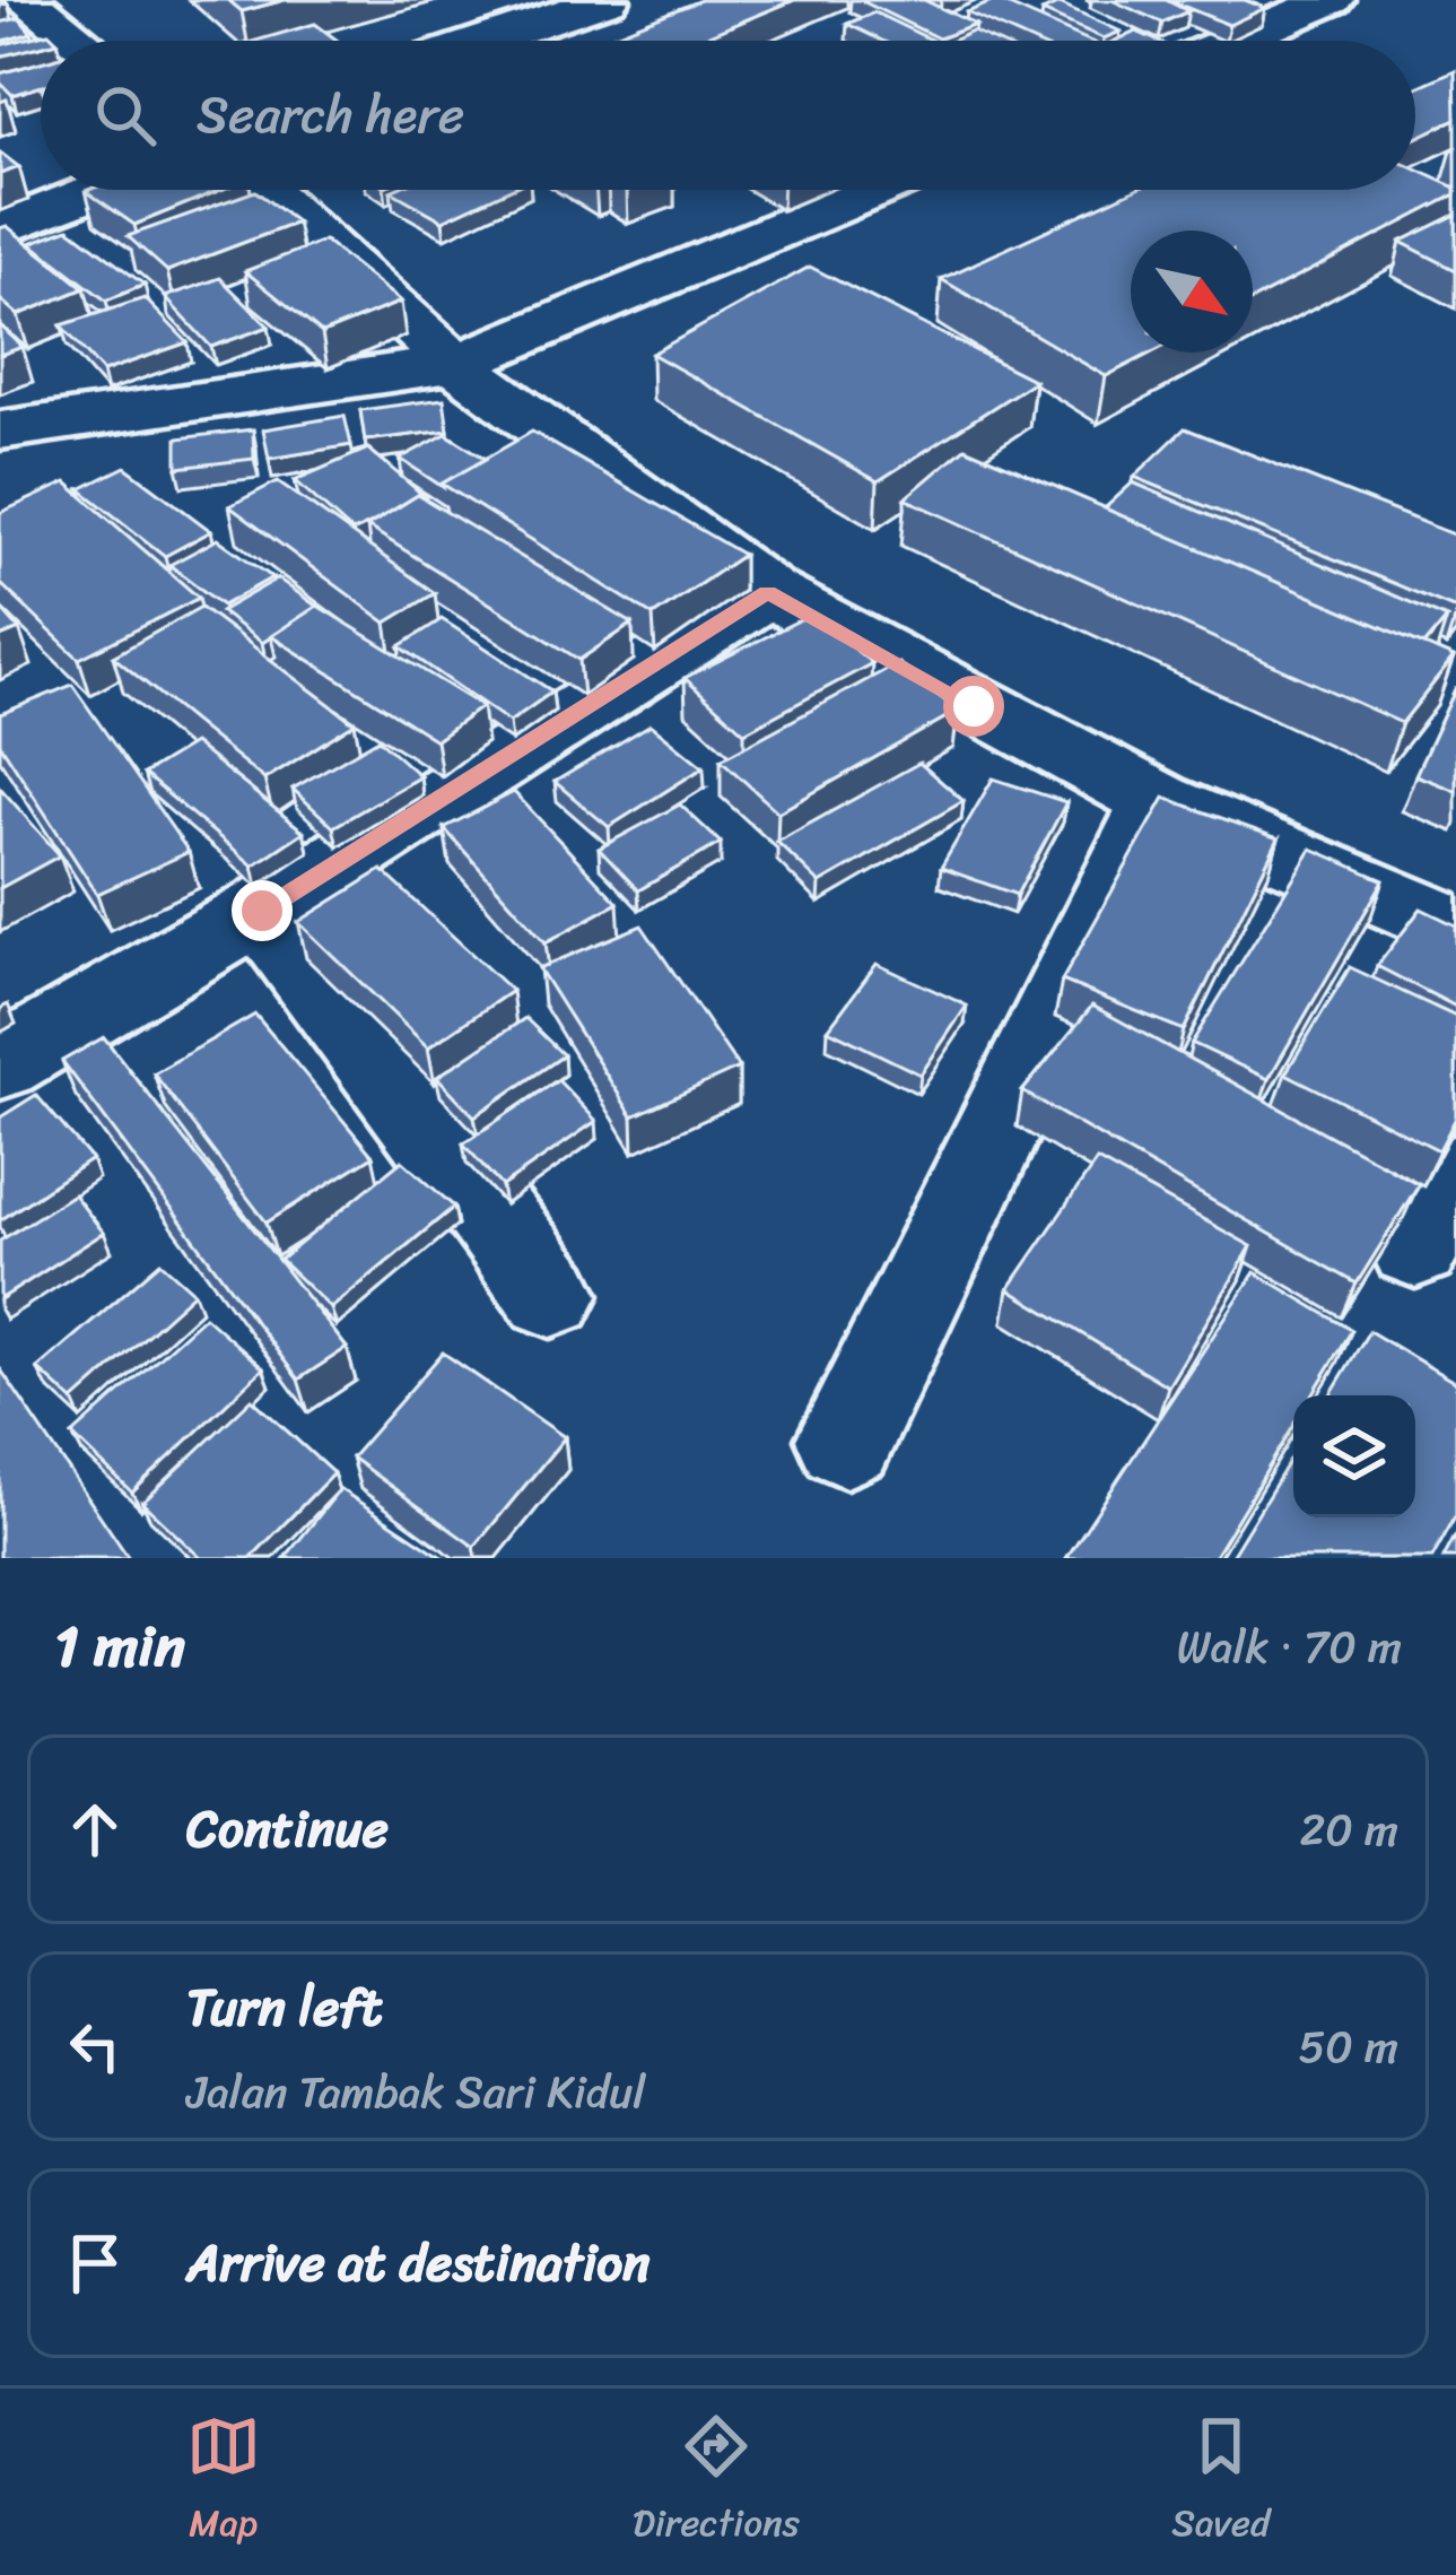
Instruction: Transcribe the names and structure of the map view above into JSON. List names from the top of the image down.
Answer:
{
  "north": "bottom right",
  "page": {
    "search": "Search here",
    "heading": ["1 min", "Walk · 70 m"],
    "list": [
      ["Continue", "20 m"],
      ["Turn left", "Jalan Tambak Sari Kidul", "50 m"],
      "Arrive at destination"
    ],
    "nav": ["Map", "Directions", "Saved"]
  }
}
